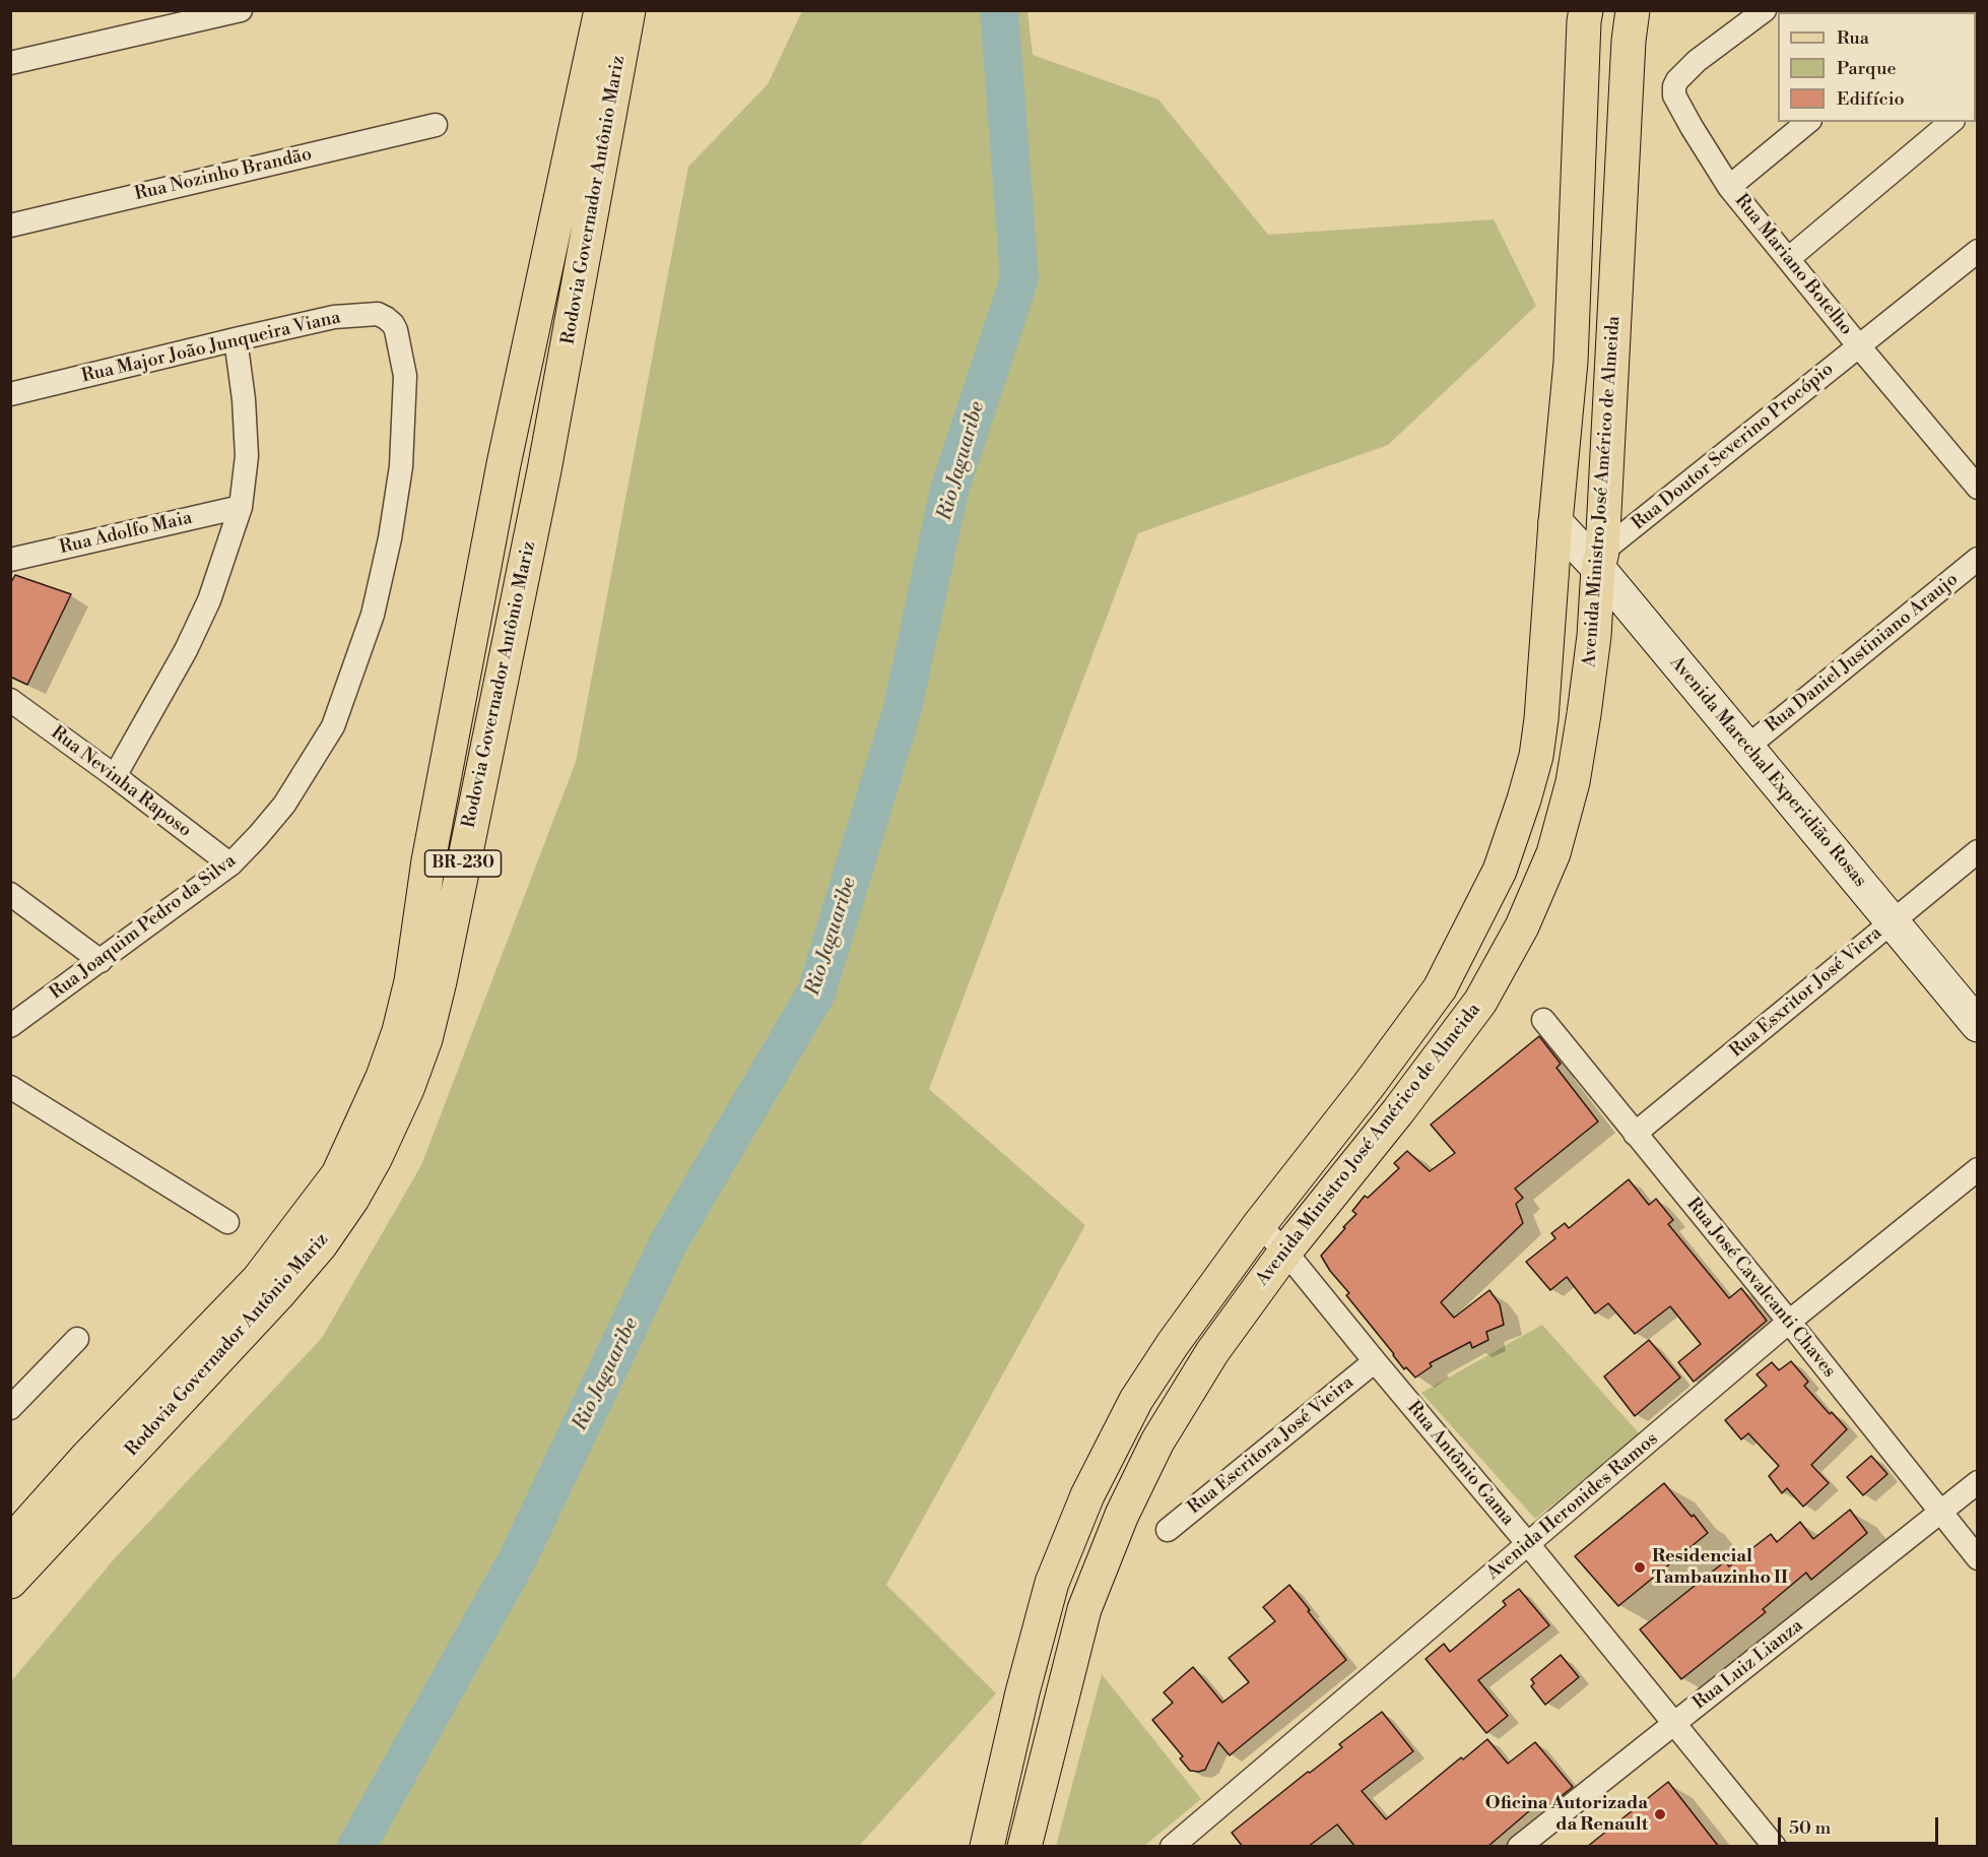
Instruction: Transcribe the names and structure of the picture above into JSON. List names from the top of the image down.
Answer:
{
  "streets": {
    "main road": [
      "Rodovia Governador Antônio Mariz",
      "Avenida Ministro José Américo de Almeida",
      "Avenida Marechal Experidião Rosas",
      "BR-230"
    ],
    "street": [
      "Rua Nozinho Brandão",
      "Rua Mariano Botelho",
      "Rua Major João Junqueira Viana",
      "Rua Doutor Severino Procópio",
      "Rua Adolfo Maia",
      "Rua Daniel Justiniano Araujo",
      "Rua Nevinha Raposo",
      "Rua Joaquim Pedro da Silva",
      "Rua Esxritor José Viera",
      "Rua José Cavalcanti Chaves",
      "Rua Escritora José Vieira",
      "Rua Antônio Gama",
      "Avenida Heronides Ramos",
      "Rua Luiz Lianza"
    ]
  },
  "crossings": [
    ["Rua Mariano Botelho", "Rua Doutor Severino Procópio"],
    ["Rua Major João Junqueira Viana", "Rua Joaquim Pedro da Silva"],
    ["Rua Doutor Severino Procópio", "Avenida Ministro José Américo de Almeida"],
    ["Rua Doutor Severino Procópio", "Avenida Marechal Experidião Rosas"],
    ["Avenida Ministro José Américo de Almeida", "Avenida Marechal Experidião Rosas"],
    ["Avenida Ministro José Américo de Almeida", "Rua Antônio Gama"],
    ["Rua Daniel Justiniano Araujo", "Avenida Marechal Experidião Rosas"],
    ["Avenida Marechal Experidião Rosas", "Rua Esxritor José Viera"],
    ["Rua Nevinha Raposo", "Rua Joaquim Pedro da Silva"],
    ["Rua Esxritor José Viera", "Rua José Cavalcanti Chaves"],
    ["Rua José Cavalcanti Chaves", "Avenida Heronides Ramos"],
    ["Rua José Cavalcanti Chaves", "Rua Luiz Lianza"],
    ["Rua Escritora José Vieira", "Rua Antônio Gama"],
    ["Rua Antônio Gama", "Avenida Heronides Ramos"],
    ["Rua Antônio Gama", "Rua Luiz Lianza"]
  ],
  "water": ["Rio Jaguaribe"],
  "places": ["Residencial Tambauzinho II", "Oficina Autorizada da Renault"],
  "legend": ["Rua", "Parque", "Edifício"],
  "scale_bar": "50 m"
}
